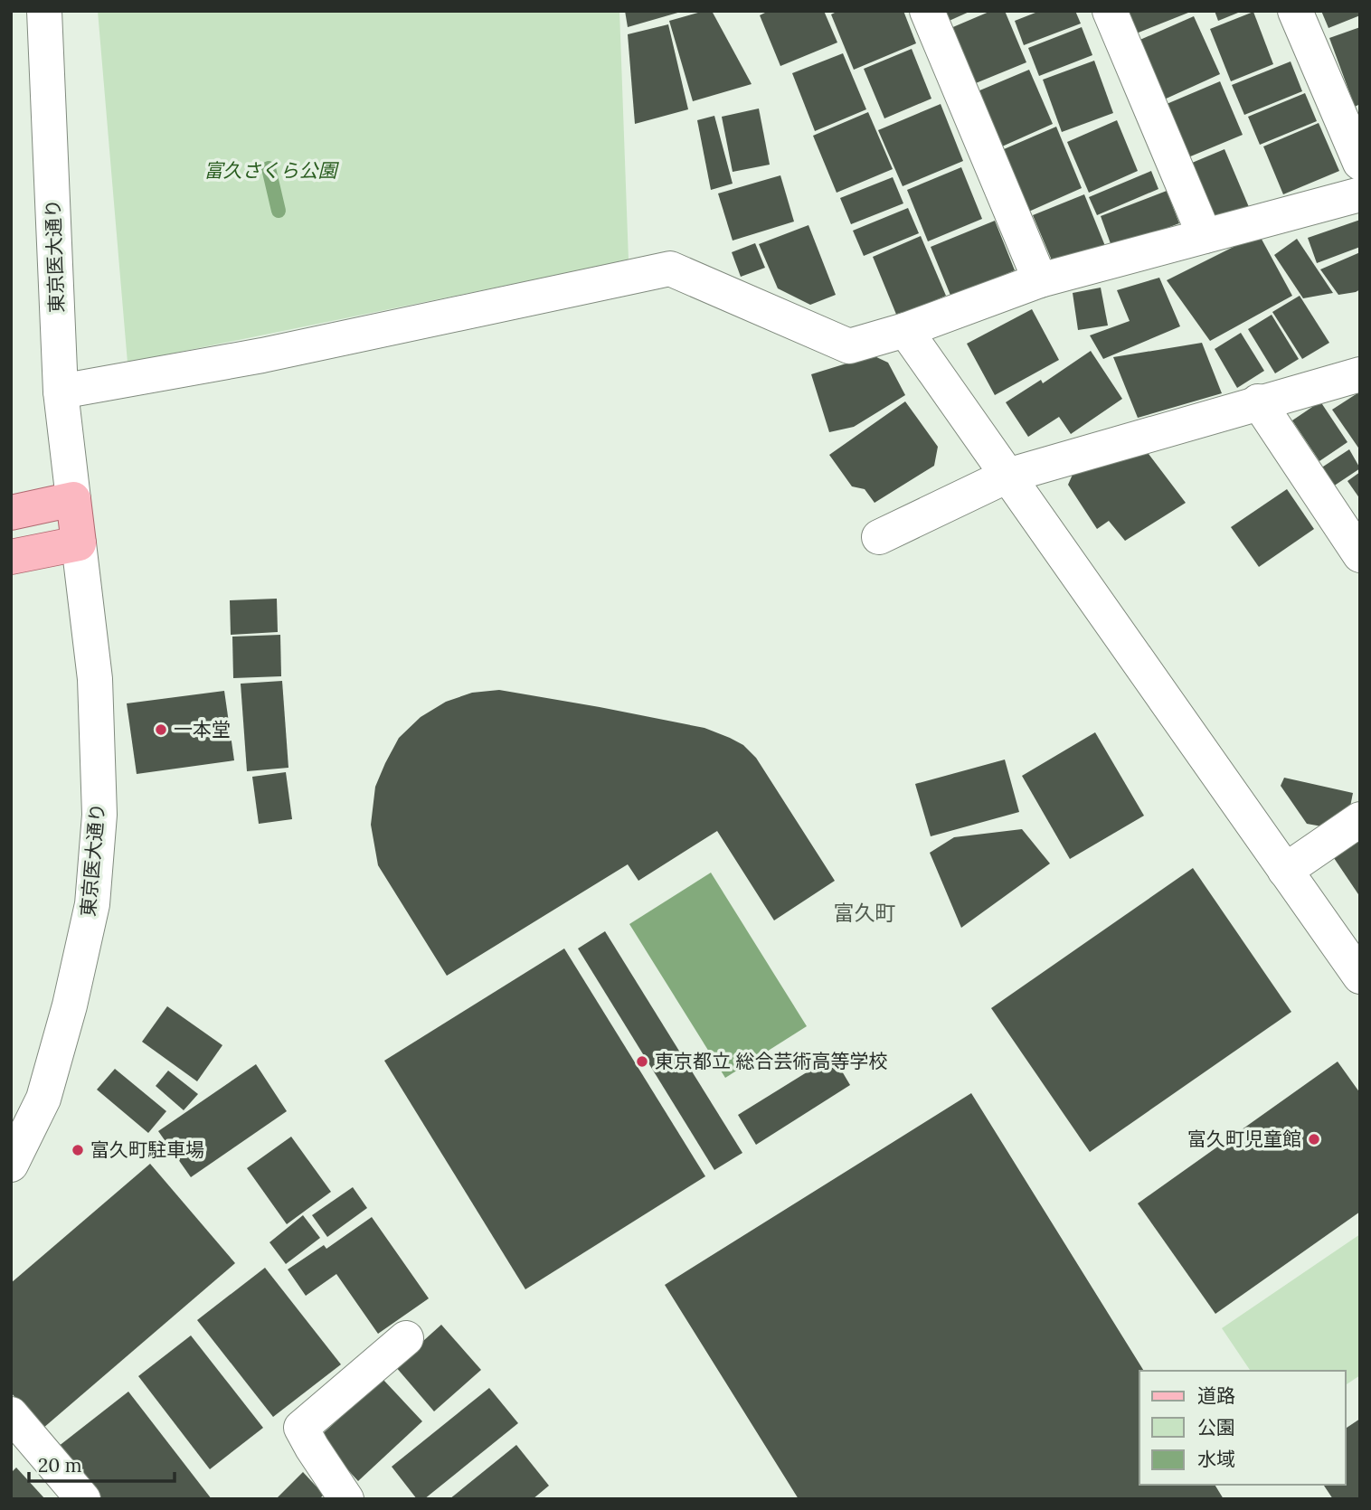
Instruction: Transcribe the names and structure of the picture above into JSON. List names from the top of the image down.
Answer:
{
  "streets": {
    "street": ["東京医大通り"]
  },
  "districts": ["富久町"],
  "parks": ["富久さくら公園"],
  "places": [
    "一本堂",
    "東京都立 総合芸術高等学校",
    "富久町児童館",
    "富久町駐車場"
  ],
  "legend": ["道路", "公園", "水域"],
  "scale_bar": "20 m"
}
